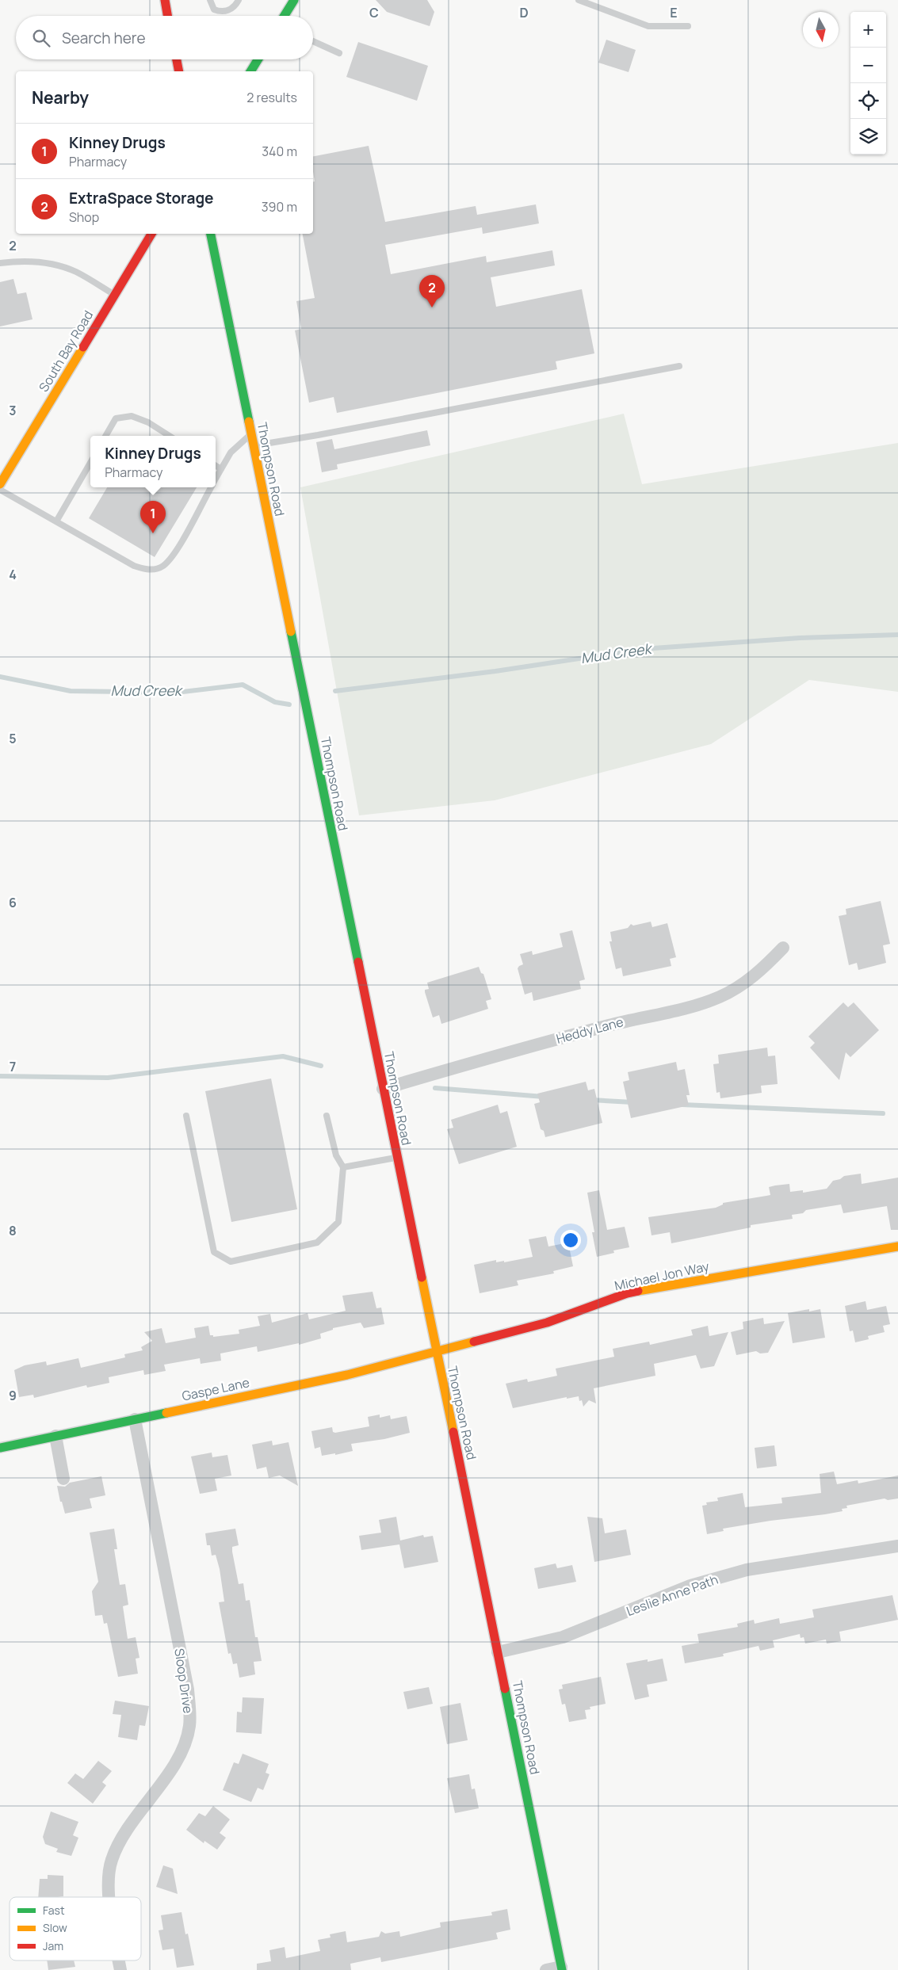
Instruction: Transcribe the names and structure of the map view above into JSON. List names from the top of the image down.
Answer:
{
  "streets": {
    "street": [
      "South Bay Road",
      "Thompson Road",
      "Heddy Lane",
      "Michael Jon Way",
      "Gaspe Lane",
      "Leslie Anne Path",
      "Sloop Drive"
    ]
  },
  "crossings": [
    ["Thompson Road", "Heddy Lane"],
    ["Thompson Road", "Michael Jon Way"],
    ["Thompson Road", "Gaspe Lane"],
    ["Thompson Road", "Leslie Anne Path"],
    ["Michael Jon Way", "Gaspe Lane"],
    ["Gaspe Lane", "Sloop Drive"]
  ],
  "water": ["Mud Creek"],
  "legend": ["Fast", "Slow", "Jam"],
  "north": "bottom",
  "page": {
    "map_buttons": ["+", "−"],
    "search": "Search here",
    "heading": ["Nearby", "2 results"],
    "list": [
      {
        "mark": "1",
        "name": "Kinney Drugs",
        "note": "Pharmacy",
        "value": "340 m"
      },
      {
        "mark": "2",
        "name": "ExtraSpace Storage",
        "note": "Shop",
        "value": "390 m"
      }
    ],
    "pins": ["2", "1"],
    "popup": ["Kinney Drugs", "Pharmacy"]
  },
  "grid": {
    "columns": ["C", "D", "E"],
    "rows": [
      "2",
      "3",
      "4",
      "5",
      "6",
      "7",
      "8",
      "9"
    ]
  }
}
